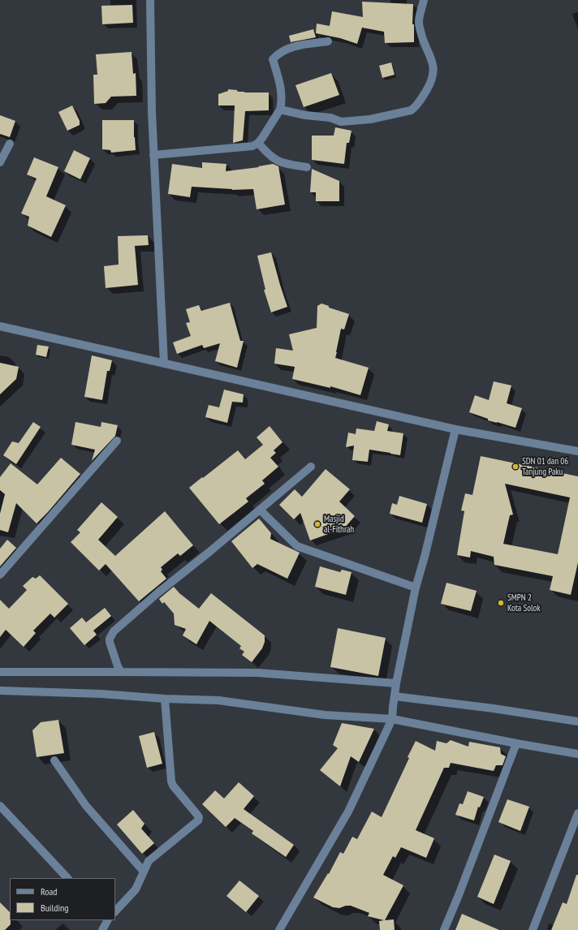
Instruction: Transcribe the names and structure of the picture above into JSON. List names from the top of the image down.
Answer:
{
  "places": ["SDN 01 dan 06 Tanjung Paku", "Masjid al-Fithrah", "SMPN 2 Kota Solok"],
  "legend": ["Road", "Building"]
}
